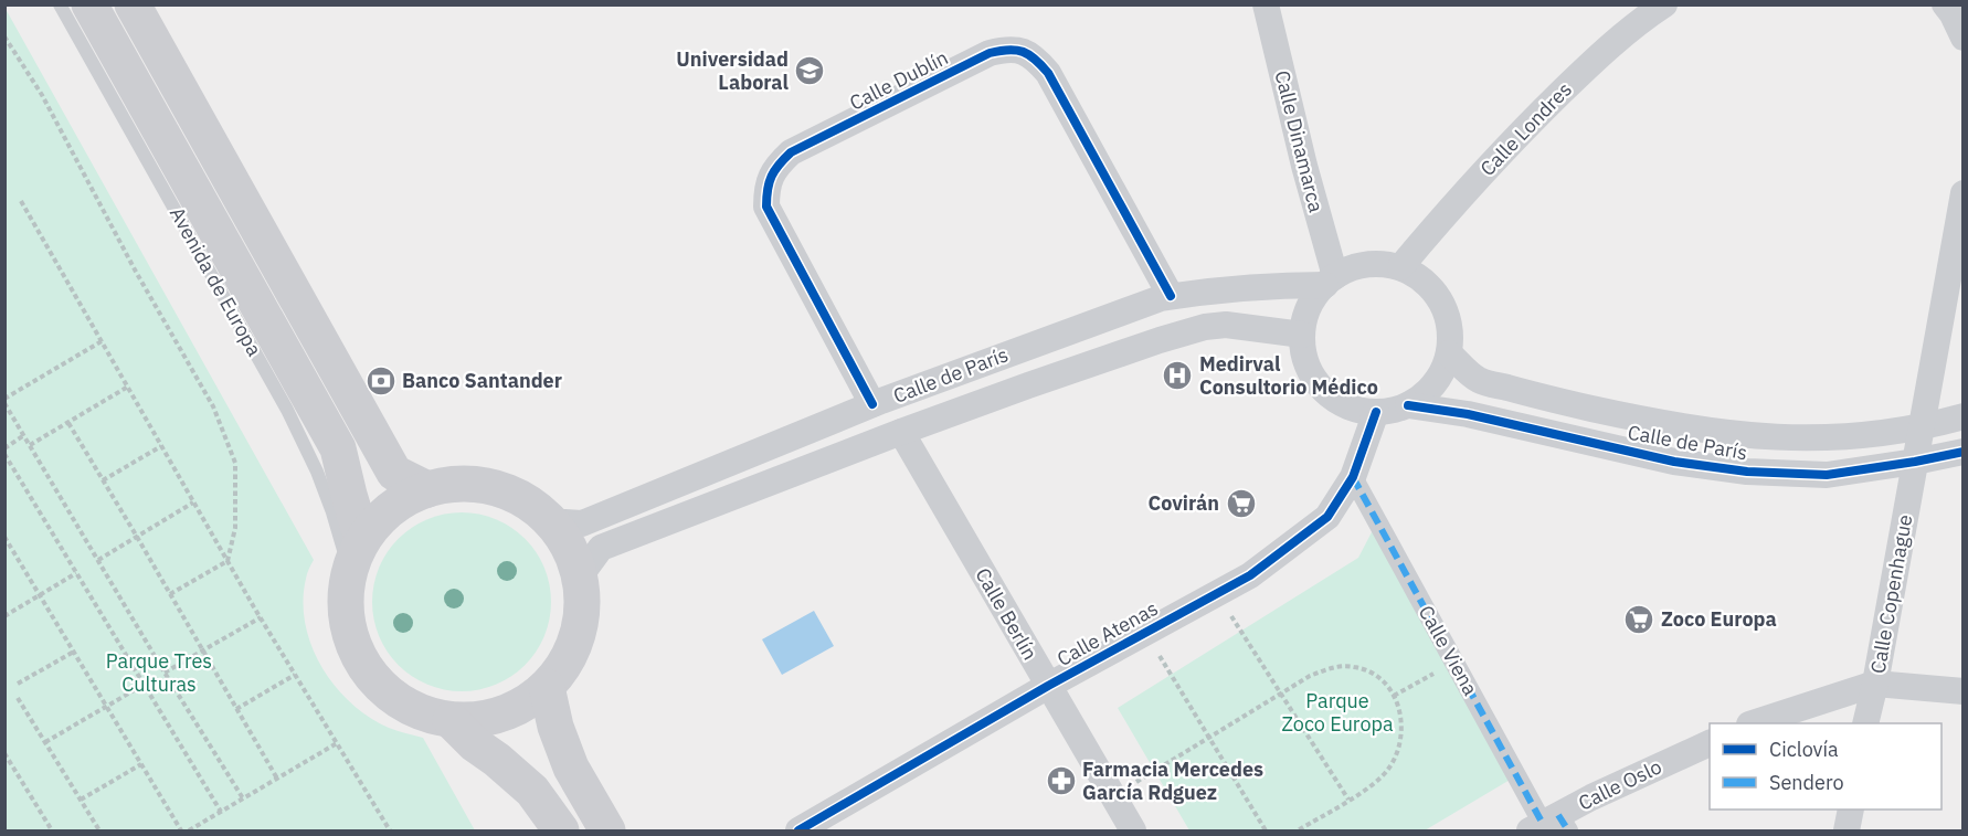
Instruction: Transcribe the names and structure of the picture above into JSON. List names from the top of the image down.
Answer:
{
  "streets": {
    "main road": ["Avenida de Europa"],
    "street": [
      "Calle Dublín",
      "Calle Londres",
      "Calle Dinamarca",
      "Calle de París",
      "Calle Copenhague",
      "Calle Berlín",
      "Calle Atenas",
      "Calle Viena",
      "Calle Oslo"
    ]
  },
  "crossings": [
    ["Calle Dublín", "Calle de París"],
    ["Calle Londres", "Calle Dinamarca"],
    ["Calle Londres", "Calle de París"],
    ["Calle Londres", "Calle Atenas"],
    ["Calle Dinamarca", "Calle de París"],
    ["Calle Dinamarca", "Calle Atenas"],
    ["Avenida de Europa", "Calle de París"],
    ["Calle de París", "Calle Copenhague"],
    ["Calle de París", "Calle Berlín"],
    ["Calle de París", "Calle Atenas"],
    ["Calle Berlín", "Calle Atenas"],
    ["Calle Atenas", "Calle Viena"],
    ["Calle Viena", "Calle Oslo"]
  ],
  "parks": ["Parque Tres Culturas", "Parque Zoco Europa"],
  "places": {
    "school or university": ["Universidad Laboral"],
    "hospital": ["Medirval Consultorio Médico"],
    "bank": ["Banco Santander"],
    "supermarket": ["Covirán", "Zoco Europa"],
    "pharmacy": ["Farmacia Mercedes García Rdguez"]
  },
  "legend": ["Ciclovía", "Sendero"]
}
